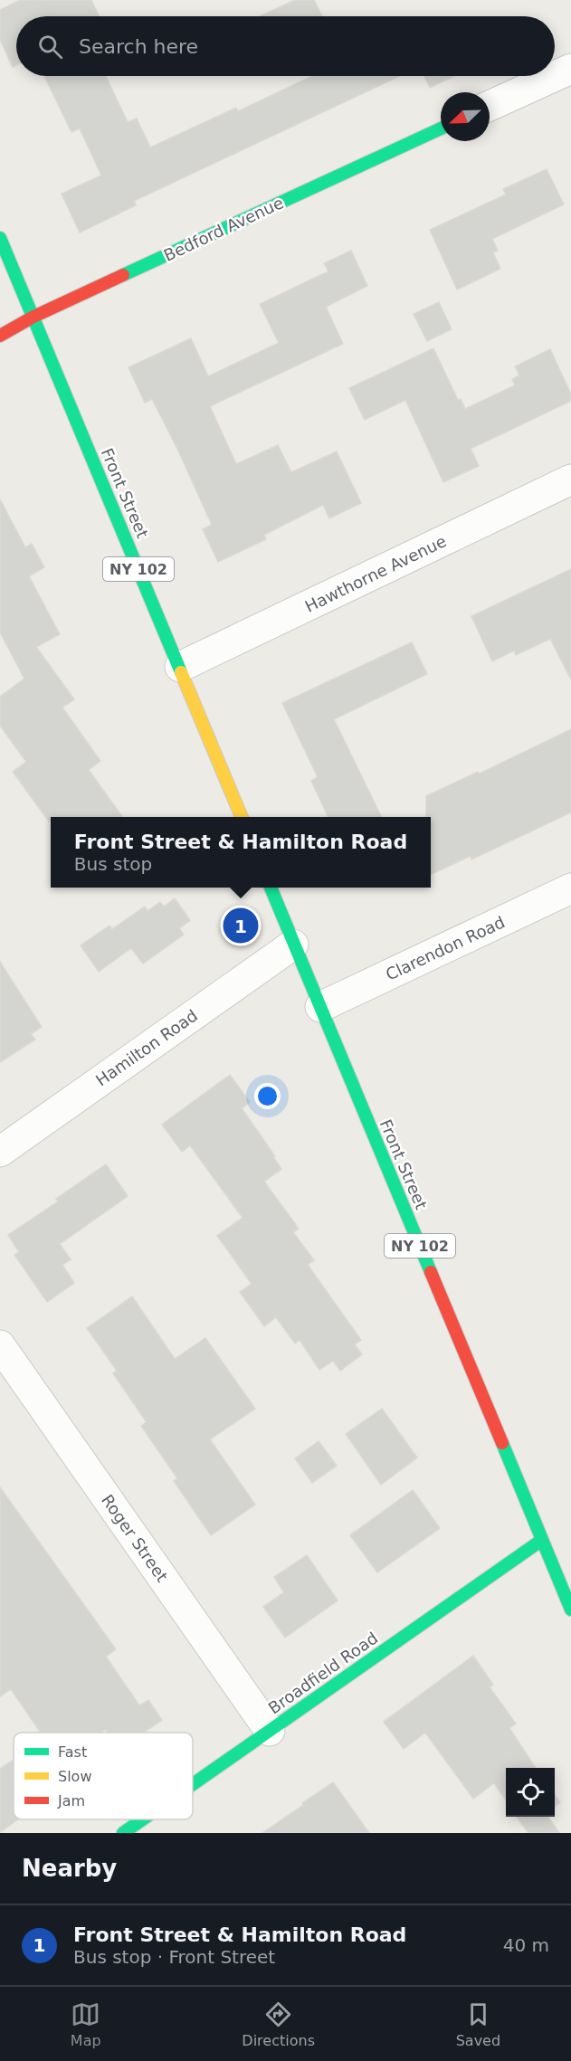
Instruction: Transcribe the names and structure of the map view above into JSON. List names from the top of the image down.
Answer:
{
  "streets": {
    "main road": [
      "Bedford Avenue",
      "Front Street",
      "NY 102",
      "Broadfield Road"
    ],
    "street": [
      "Hawthorne Avenue",
      "Clarendon Road",
      "Hamilton Road",
      "Roger Street"
    ]
  },
  "crossings": [
    ["Bedford Avenue", "Front Street"],
    ["Front Street", "Hawthorne Avenue"],
    ["Front Street", "Clarendon Road"],
    ["Front Street", "Hamilton Road"],
    ["Front Street", "Broadfield Road"],
    ["Roger Street", "Broadfield Road"]
  ],
  "legend": ["Fast", "Slow", "Jam"],
  "north": "bottom left",
  "page": {
    "search": "Search here",
    "popup": ["Front Street & Hamilton Road", "Bus stop"],
    "pins": "1",
    "heading": "Nearby",
    "list": [
      {
        "mark": "1",
        "name": "Front Street & Hamilton Road",
        "note": "Bus stop · Front Street",
        "value": "40 m"
      }
    ],
    "nav": ["Map", "Directions", "Saved"]
  }
}
